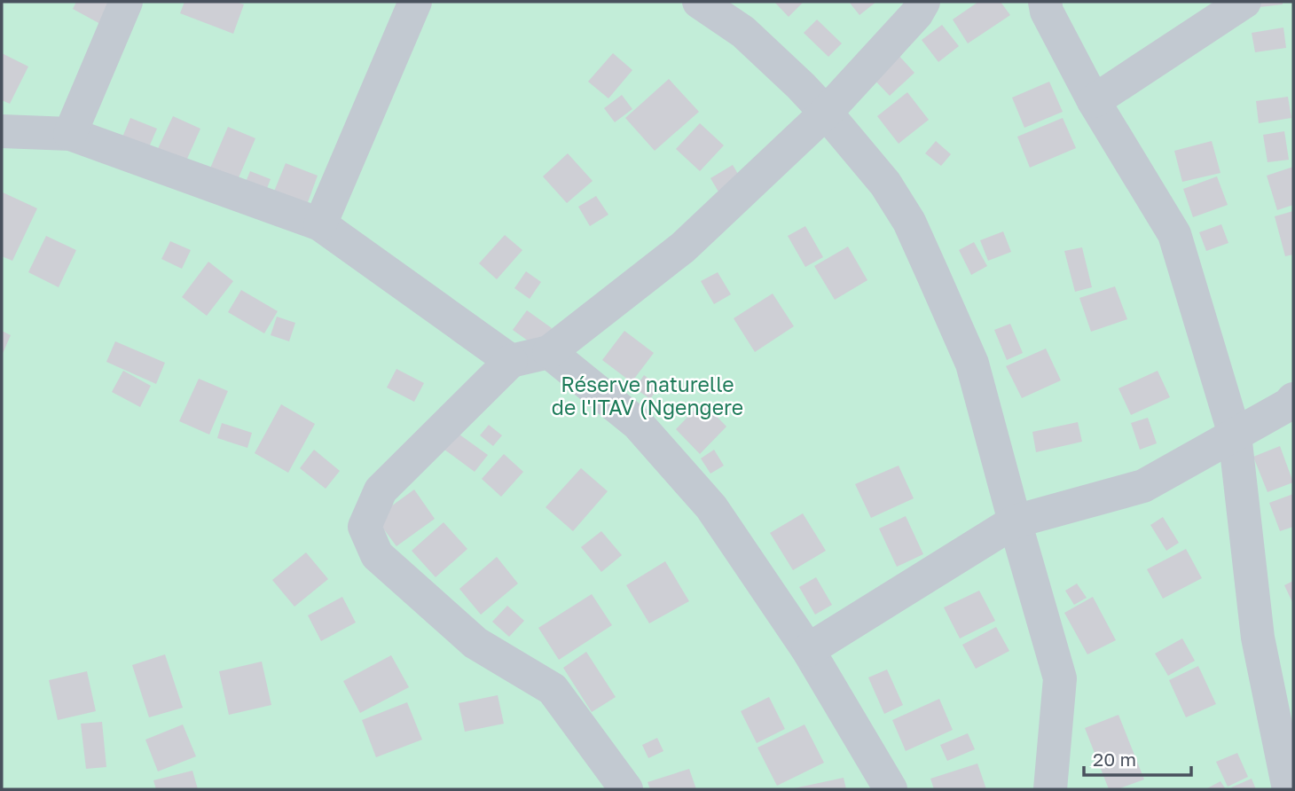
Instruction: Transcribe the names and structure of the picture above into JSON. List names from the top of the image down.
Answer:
{
  "parks": ["Réserve naturelle de l'ITAV (Ngengere"],
  "scale_bar": "20 m"
}
